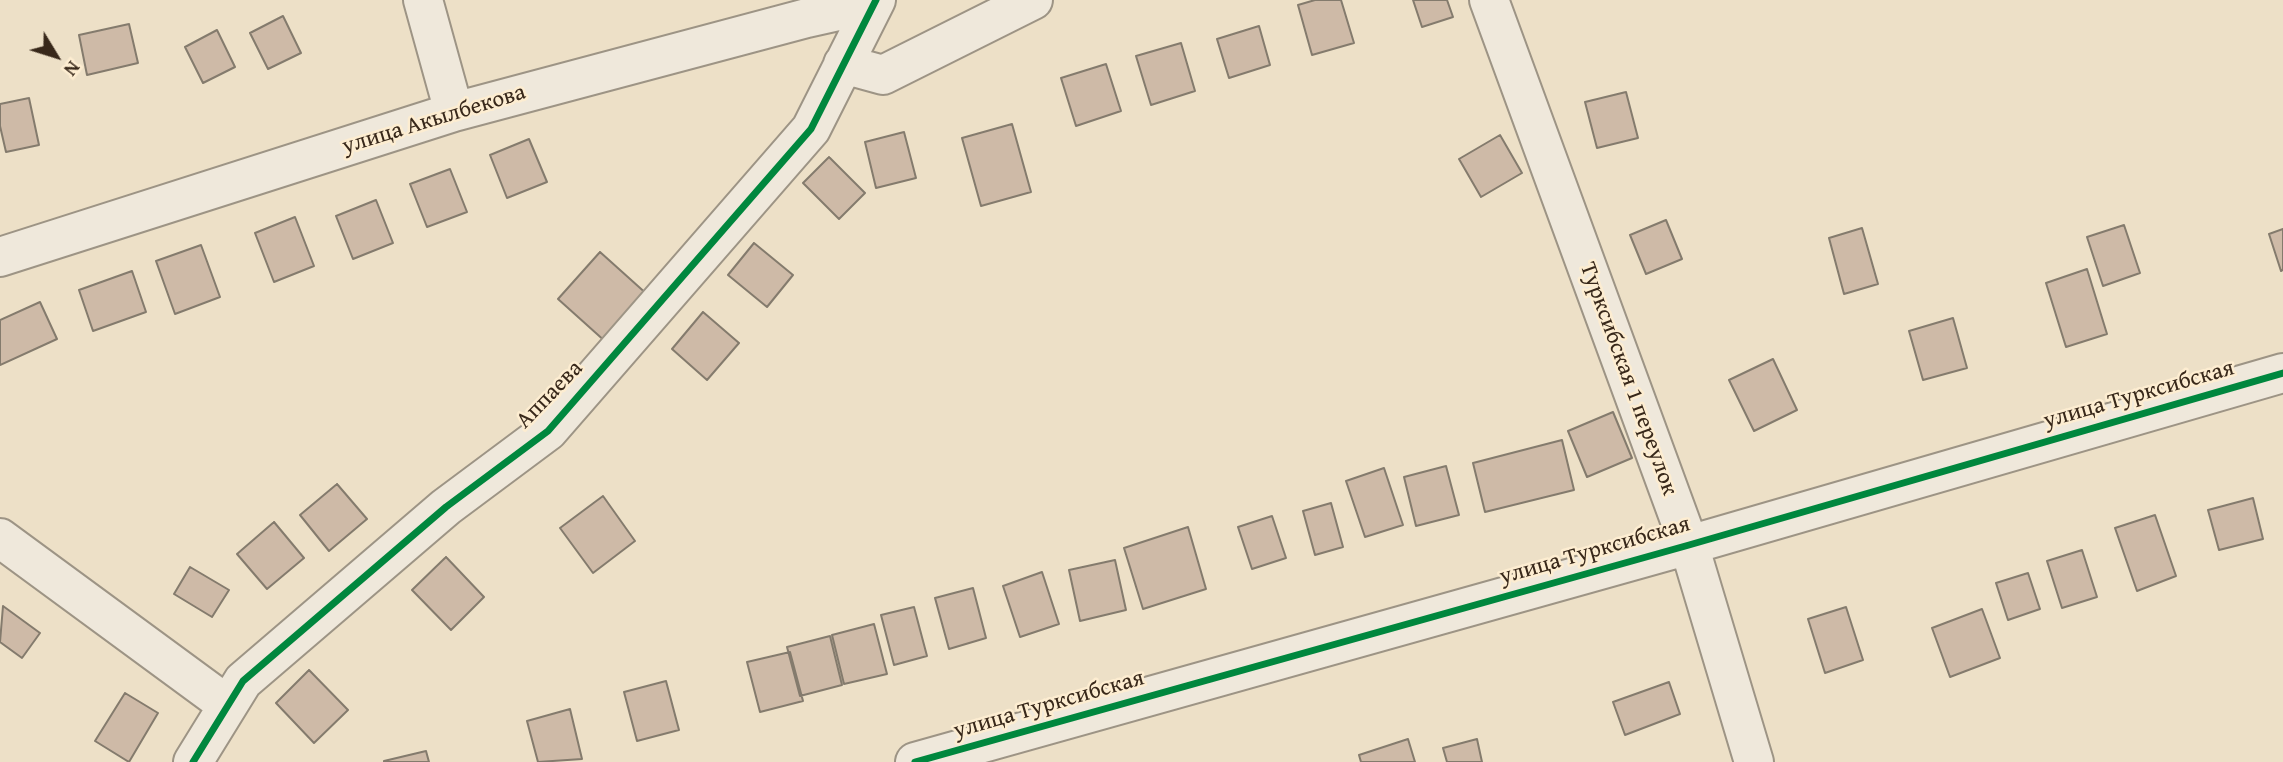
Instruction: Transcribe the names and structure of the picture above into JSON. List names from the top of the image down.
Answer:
{
  "streets": {
    "street": [
      "улица Акылбекова",
      "Турксибская 1 переулок",
      "Аппаева",
      "улица Турксибская"
    ]
  },
  "crossings": [
    ["улица Акылбекова", "Аппаева"],
    ["Турксибская 1 переулок", "улица Турксибская"]
  ],
  "north": "bottom right"
}
